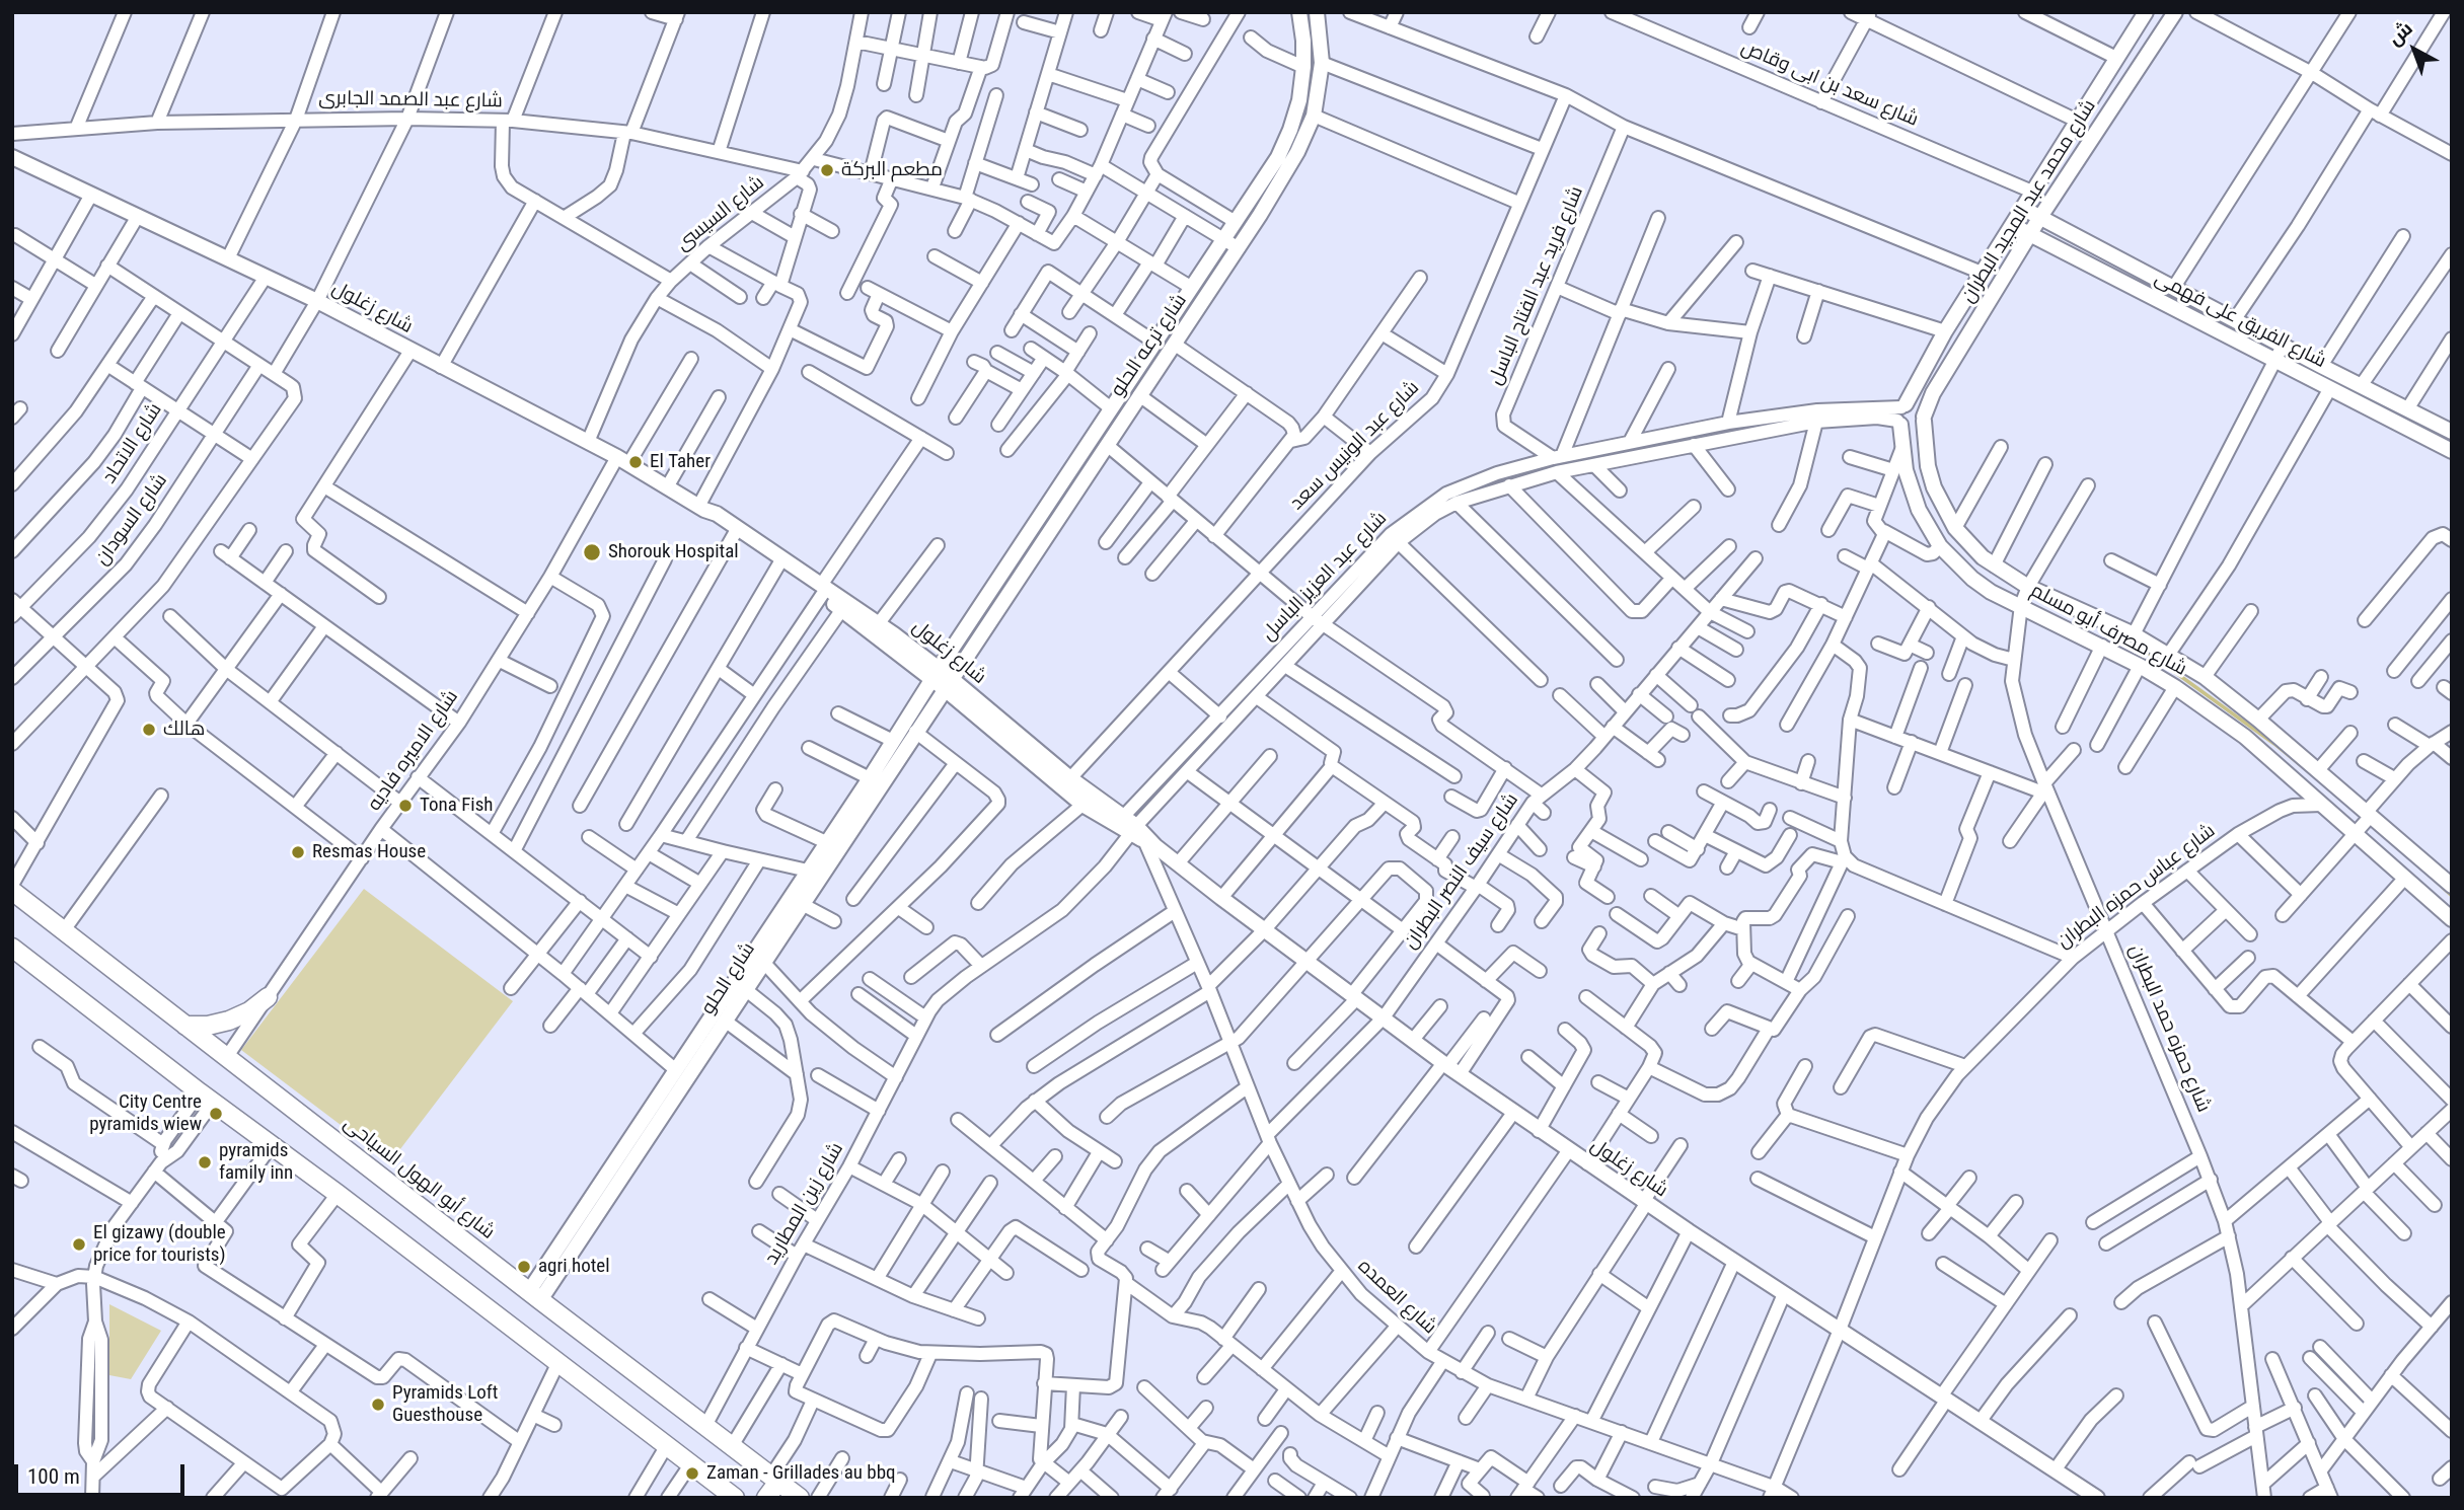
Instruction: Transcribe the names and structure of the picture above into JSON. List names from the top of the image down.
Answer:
{
  "streets": {
    "main road": ["شارع أبو الهول السياحى"],
    "street": [
      "شارع سعد بن ابى وقاص",
      "شارع عبد الصمد الجابرى",
      "شارع محمد عبد المجيد البطران",
      "شارع السيسى",
      "شارع فريد عبد الفتاح الباسل",
      "شارع زغلول",
      "شارع الفريق على فهمى",
      "شارع ترعه الحلو",
      "شارع الاتحاد",
      "شارع عبد الونيس سعد",
      "شارع السودان",
      "شارع عبد العزيز الباسل",
      "شارع مصرف أبو مسلم",
      "شارع الاميره فاديه",
      "شارع سيف النصر البطران",
      "شارع عباس حمزه البطران",
      "شارع الحلو",
      "شارع حمزه حمد البطران",
      "شارع زين المطاريد",
      "شارع العمده"
    ]
  },
  "crossings": [
    ["شارع سعد بن ابى وقاص", "شارع محمد عبد المجيد البطران"],
    ["شارع عبد الصمد الجابرى", "شارع السيسى"],
    ["شارع محمد عبد المجيد البطران", "شارع الفريق على فهمى"],
    ["شارع محمد عبد المجيد البطران", "شارع عبد العزيز الباسل"],
    ["شارع محمد عبد المجيد البطران", "شارع مصرف أبو مسلم"],
    ["شارع السيسى", "شارع زغلول"],
    ["شارع فريد عبد الفتاح الباسل", "شارع عبد العزيز الباسل"],
    ["شارع زغلول", "شارع ترعه الحلو"],
    ["شارع زغلول", "شارع الاتحاد"],
    ["شارع زغلول", "شارع عبد الونيس سعد"],
    ["شارع زغلول", "شارع عبد العزيز الباسل"],
    ["شارع زغلول", "شارع الاميره فاديه"],
    ["شارع زغلول", "شارع سيف النصر البطران"],
    ["شارع زغلول", "شارع عباس حمزه البطران"],
    ["شارع زغلول", "شارع الحلو"],
    ["شارع زغلول", "شارع العمده"],
    ["شارع ترعه الحلو", "شارع الحلو"],
    ["شارع عبد العزيز الباسل", "شارع مصرف أبو مسلم"],
    ["شارع عبد العزيز الباسل", "شارع زين المطاريد"],
    ["شارع عبد العزيز الباسل", "شارع العمده"],
    ["شارع مصرف أبو مسلم", "شارع عباس حمزه البطران"],
    ["شارع مصرف أبو مسلم", "شارع حمزه حمد البطران"],
    ["شارع الاميره فاديه", "شارع أبو الهول السياحى"],
    ["شارع سيف النصر البطران", "شارع العمده"],
    ["شارع عباس حمزه البطران", "شارع حمزه حمد البطران"],
    ["شارع عباس حمزه البطران", "شارع العمده"],
    ["شارع الحلو", "شارع أبو الهول السياحى"],
    ["شارع أبو الهول السياحى", "شارع زين المطاريد"]
  ],
  "places": [
    "مطعم البركة",
    "El Taher",
    "Shorouk Hospital",
    "هالك",
    "Tona Fish",
    "Resmas House",
    "City Centre pyramids wiew",
    "pyramids family inn",
    "El gizawy (double price for tourists)",
    "agri hotel",
    "Pyramids Loft Guesthouse",
    "Zaman - Grillades au bbq"
  ],
  "scale_bar": "100 m",
  "north": "top left"
}
